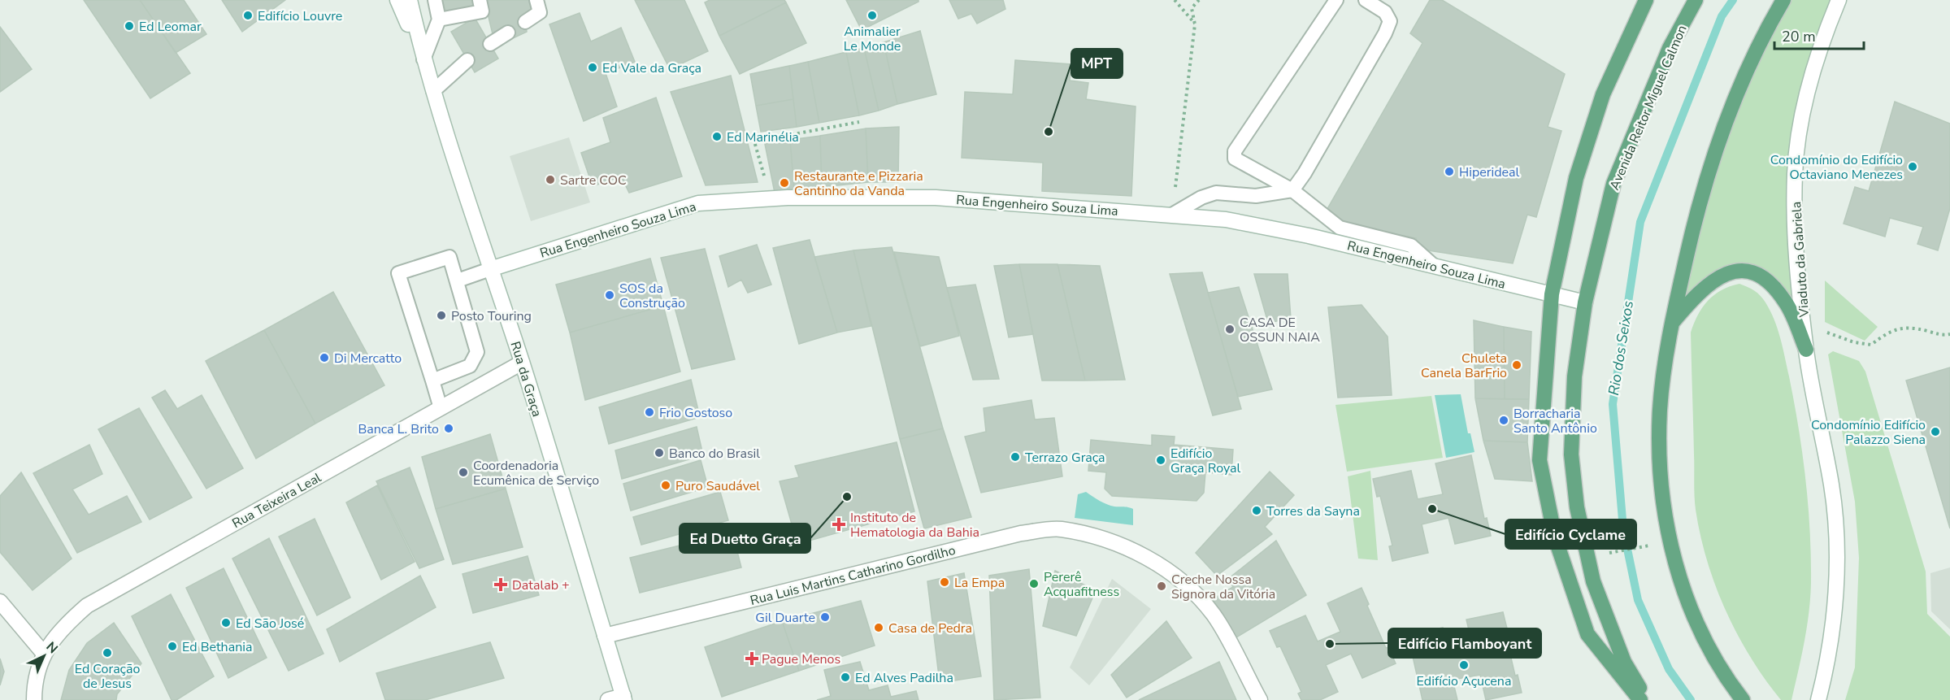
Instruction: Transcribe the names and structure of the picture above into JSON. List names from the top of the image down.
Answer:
{
  "streets": {
    "main road": ["Avenida Reitor Miguel Calmon"],
    "street": [
      "Rua Engenheiro Souza Lima",
      "Viaduto da Gabriela",
      "Rua da Graça",
      "Rua Teixeira Leal",
      "Rua Luis Martins Catharino Gordilho"
    ]
  },
  "crossings": [
    ["Avenida Reitor Miguel Calmon", "Rua Engenheiro Souza Lima"],
    ["Rua Engenheiro Souza Lima", "Rua da Graça"],
    ["Rua da Graça", "Rua Teixeira Leal"],
    ["Rua da Graça", "Rua Luis Martins Catharino Gordilho"]
  ],
  "water": ["Rio dos Seixos"],
  "places": {
    "other": [
      "Edifício Louvre",
      "Animalier Le Monde",
      "Ed Leomar",
      "Ed Vale da Graça",
      "MPT",
      "Ed Marinélia",
      "Condomínio do Edifício Octaviano Menezes",
      "Hiperideal",
      "Sartre COC",
      "Restaurante e Pizzaria Cantinho da Vanda",
      "SOS da Construção",
      "Posto Touring",
      "CASA DE OSSUN NAIA",
      "Di Mercatto",
      "Chuleta Canela BarFrio",
      "Frio Gostoso",
      "Borracharia Santo Antônio",
      "Banca L. Brito",
      "Condomínio Edifício Palazzo Siena",
      "Banco do Brasil",
      "Terrazo Graça",
      "Edifício Graça Royal",
      "Coordenadoria Ecumênica de Serviço",
      "Puro Saudável",
      "Ed Duetto Graça",
      "Edifício Cyclame",
      "Torres da Sayna",
      "La Empa",
      "Pererê Acquafitness",
      "Creche Nossa Signora da Vitória",
      "Gil Duarte",
      "Ed São José",
      "Casa de Pedra",
      "Edifício Flamboyant",
      "Ed Bethania",
      "Ed Coração de Jesus",
      "Edifício Açucena",
      "Ed Alves Padilha"
    ],
    "health": ["Instituto de Hematologia da Bahia", "Datalab +", "Pague Menos"]
  },
  "scale_bar": "20 m",
  "north": "top right"
}
